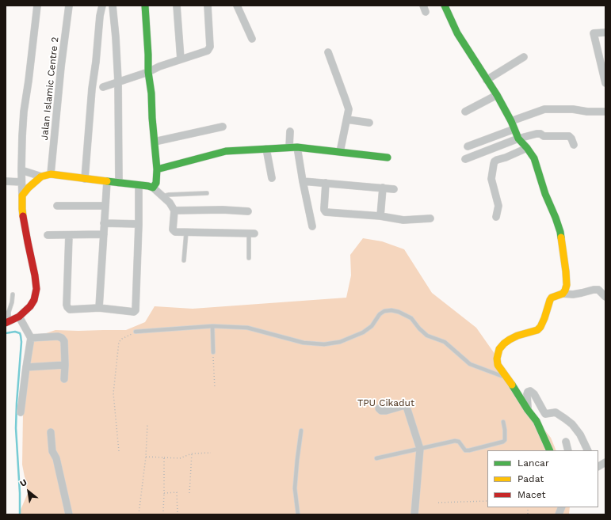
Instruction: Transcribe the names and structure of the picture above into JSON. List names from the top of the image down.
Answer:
{
  "streets": {
    "street": ["Jalan Islamic Centre 2"]
  },
  "parks": ["TPU Cikadut"],
  "legend": ["Lancar", "Padat", "Macet"],
  "north": "top left"
}
